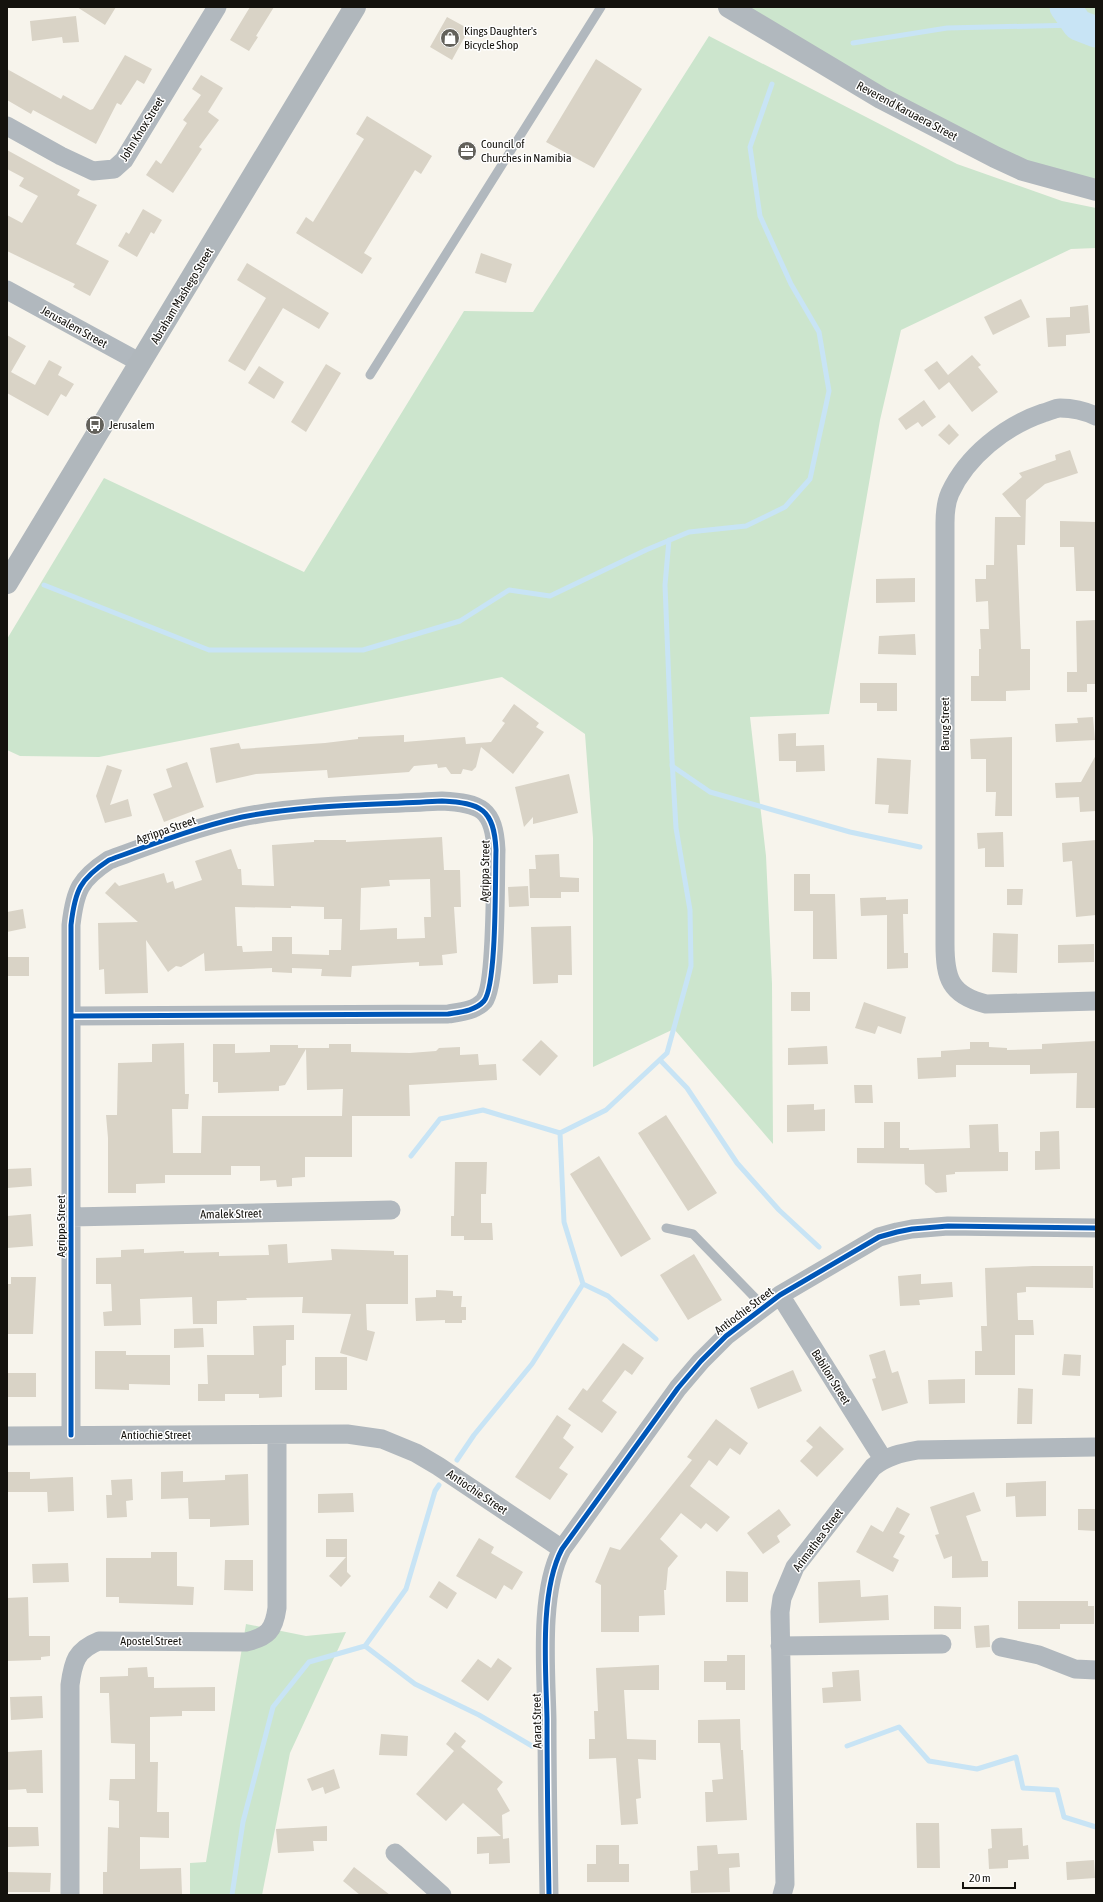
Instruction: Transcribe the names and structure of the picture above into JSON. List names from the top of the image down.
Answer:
{
  "streets": {
    "main road": ["Abraham Mashego Street"],
    "street": [
      "Reverend Karuaera Street",
      "John Knox Street",
      "Jerusalem Street",
      "Barug Street",
      "Agrippa Street",
      "Amalek Street",
      "Antiochie Street",
      "Babilon Street",
      "Arimathea Street",
      "Apostel Street",
      "Ararat Street"
    ]
  },
  "crossings": [
    ["Abraham Mashego Street", "Jerusalem Street"],
    ["Agrippa Street", "Amalek Street"],
    ["Agrippa Street", "Antiochie Street"],
    ["Antiochie Street", "Babilon Street"],
    ["Antiochie Street", "Apostel Street"],
    ["Antiochie Street", "Ararat Street"],
    ["Babilon Street", "Arimathea Street"]
  ],
  "places": {
    "shop": ["Kings Daughter's Bicycle Shop"],
    "office": ["Council of Churches in Namibia"],
    "bus stop": ["Jerusalem"]
  },
  "scale_bar": "20 m"
}
